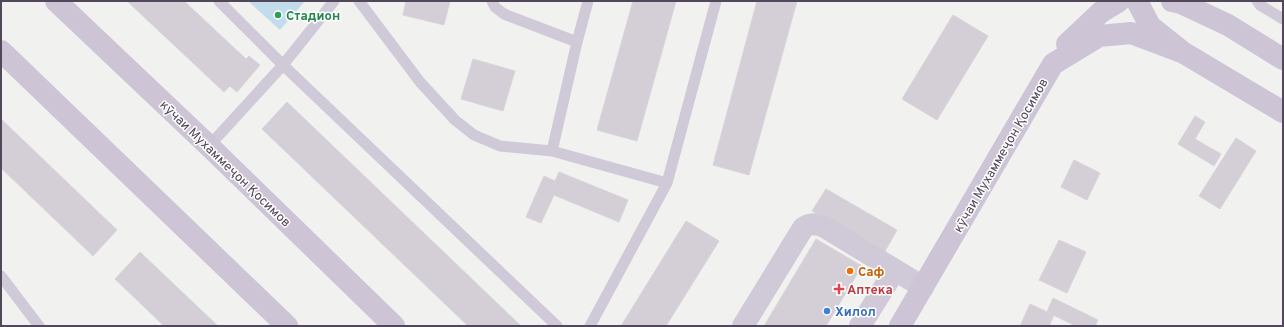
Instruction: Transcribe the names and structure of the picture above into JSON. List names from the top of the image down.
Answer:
{
  "streets": {
    "street": ["кӯчаи Мухаммеҷон Қосимов"]
  },
  "places": {
    "other": ["Стадион", "Саф", "Хилол"],
    "health": ["Аптека"]
  }
}
